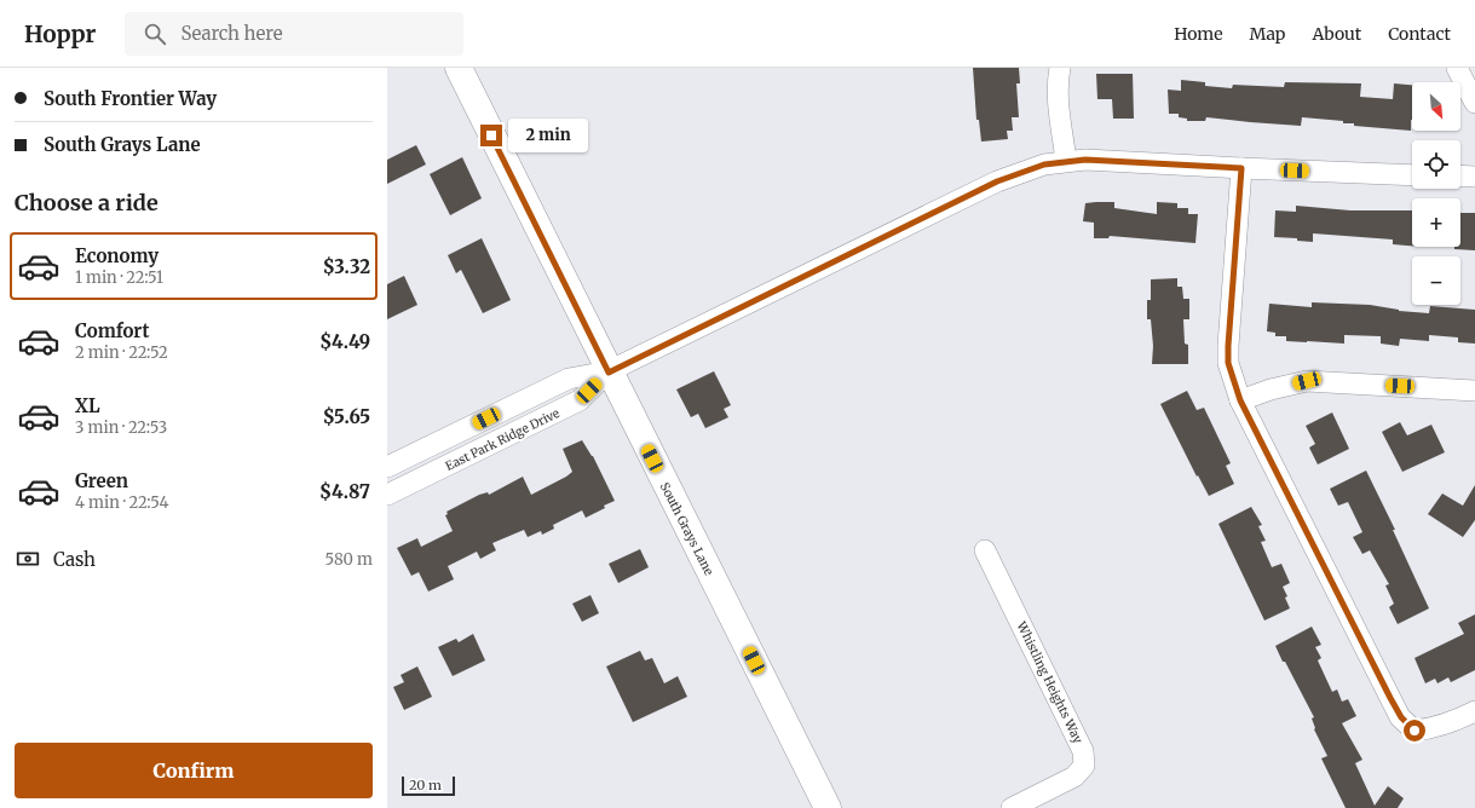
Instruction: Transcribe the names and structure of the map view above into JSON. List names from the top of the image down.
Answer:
{
  "streets": {
    "street": ["East Park Ridge Drive", "South Grays Lane", "Whistling Heights Way"]
  },
  "crossings": [
    ["East Park Ridge Drive", "South Grays Lane"]
  ],
  "scale_bar": "20 m",
  "north": "bottom right",
  "page": {
    "header": "Hoppr",
    "search": "Search here",
    "nav": [
      "Home",
      "Map",
      "About",
      "Contact"
    ],
    "banner": ["South Frontier Way", "South Grays Lane"],
    "map_buttons": ["+", "−"],
    "bubble": "2 min",
    "heading": "Choose a ride",
    "list": [
      {
        "name": "Economy",
        "note": "1 min · 22:51",
        "value": "$3.32"
      },
      {
        "name": "Comfort",
        "note": "2 min · 22:52",
        "value": "$4.49"
      },
      {
        "name": "XL",
        "note": "3 min · 22:53",
        "value": "$5.65"
      },
      {
        "name": "Green",
        "note": "4 min · 22:54",
        "value": "$4.87"
      }
    ],
    "pay": ["Cash", "580 m"],
    "buttons": "Confirm",
    "scale": "20 m"
  }
}
